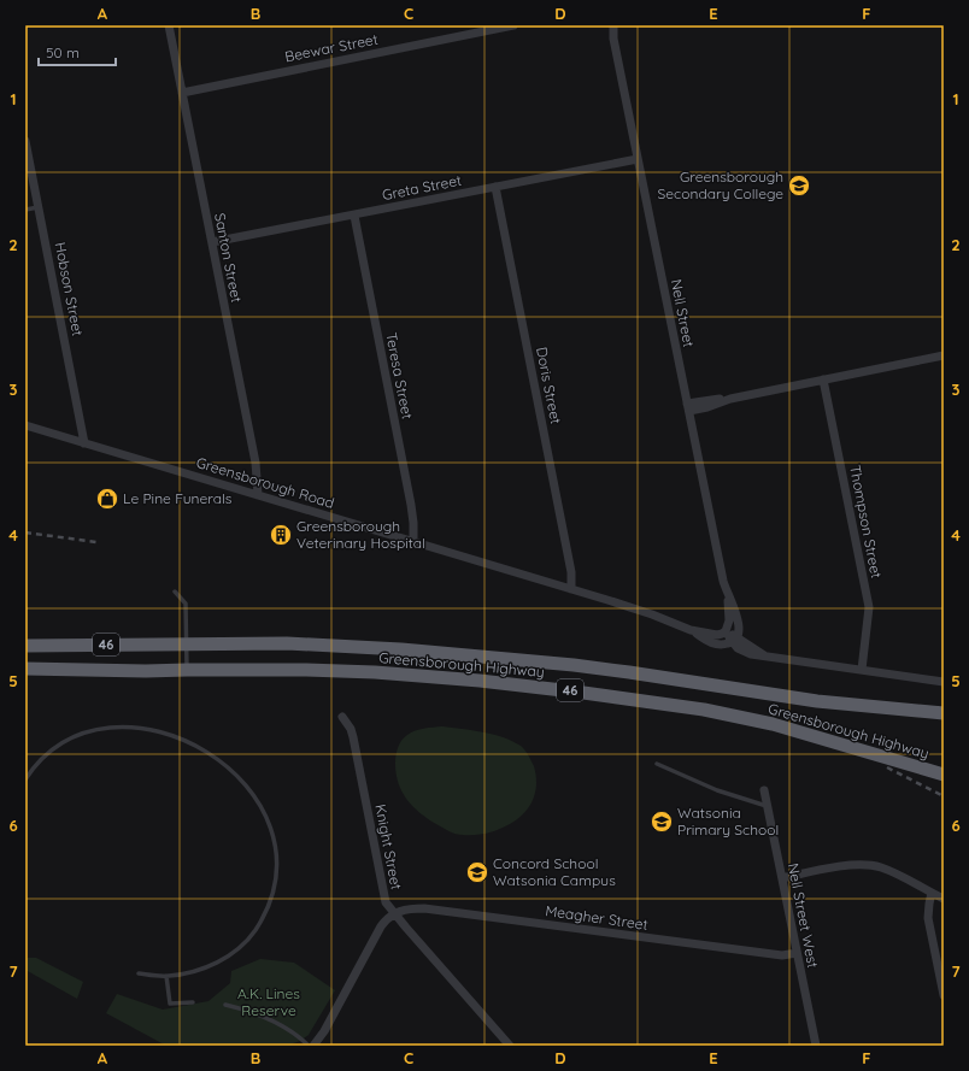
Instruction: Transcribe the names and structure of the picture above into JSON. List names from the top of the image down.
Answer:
{
  "streets": {
    "highway": ["46", "Greensborough Highway"],
    "street": [
      "Beewar Street",
      "Greta Street",
      "Santon Street",
      "Hobson Street",
      "Nell Street",
      "Teresa Street",
      "Doris Street",
      "Greensborough Road",
      "Thompson Street",
      "Knight Street",
      "Nell Street West",
      "Meagher Street"
    ]
  },
  "crossings": [
    ["Beewar Street", "Santon Street"],
    ["Greta Street", "Santon Street"],
    ["Greta Street", "Nell Street"],
    ["Greta Street", "Teresa Street"],
    ["Greta Street", "Doris Street"],
    ["Santon Street", "Greensborough Road"],
    ["Hobson Street", "Greensborough Road"],
    ["Nell Street", "Greensborough Road"],
    ["Teresa Street", "Greensborough Road"],
    ["Doris Street", "Greensborough Road"],
    ["Greensborough Road", "Thompson Street"],
    ["Knight Street", "Meagher Street"],
    ["Nell Street West", "Meagher Street"]
  ],
  "parks": ["A.K. Lines Reserve"],
  "places": {
    "school or university": ["Greensborough Secondary College", "Watsonia Primary School", "Concord School Watsonia Campus"],
    "shop": ["Le Pine Funerals"],
    "building": ["Greensborough Veterinary Hospital"]
  },
  "scale_bar": "50 m",
  "grid": {
    "columns": [
      "A",
      "B",
      "C",
      "D",
      "E",
      "F"
    ],
    "rows": [
      "1",
      "2",
      "3",
      "4",
      "5",
      "6",
      "7"
    ]
  }
}
